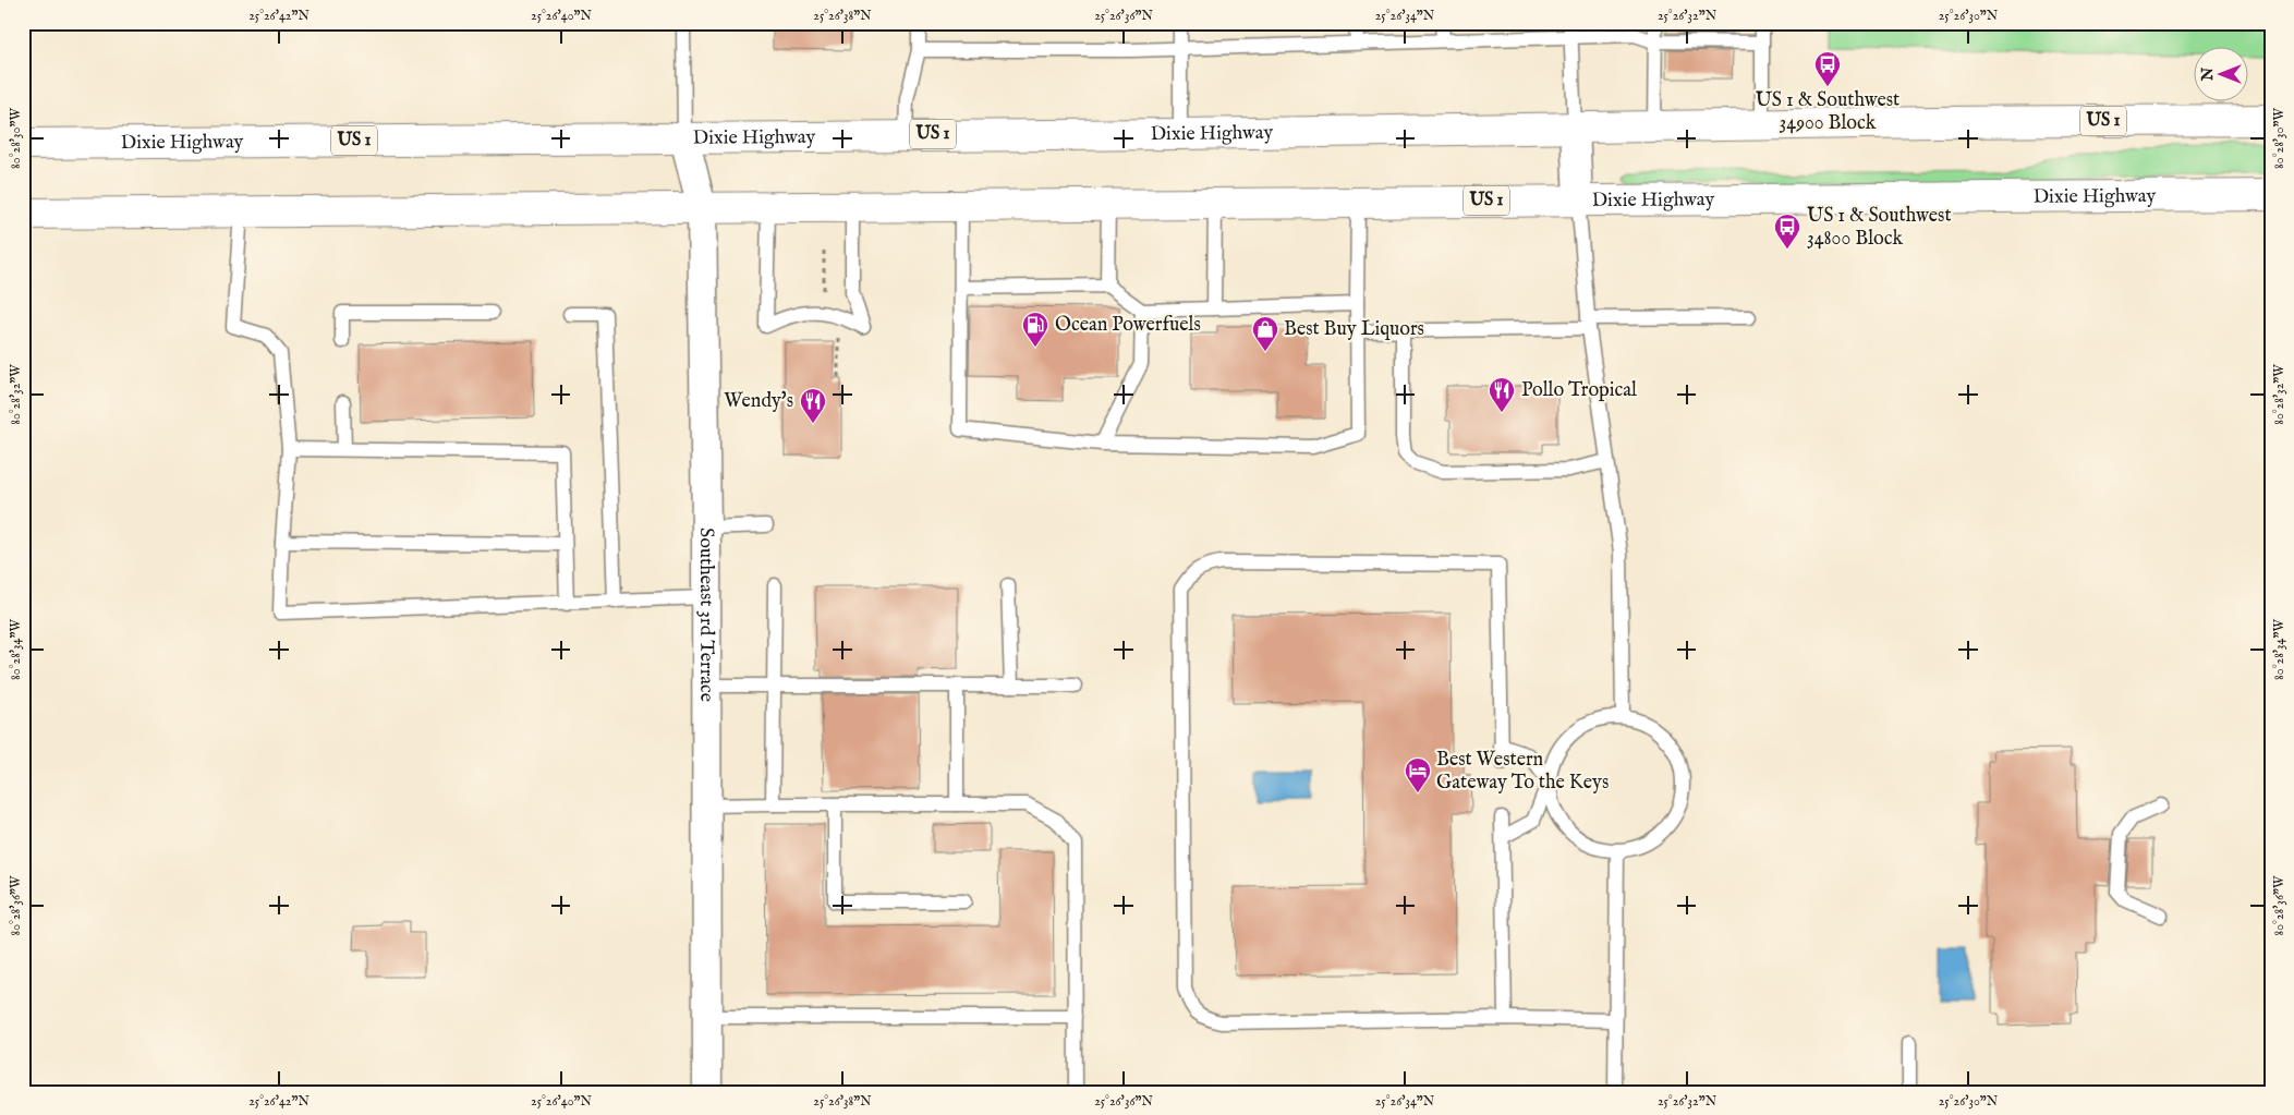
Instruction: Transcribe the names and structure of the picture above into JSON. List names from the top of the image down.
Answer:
{
  "streets": {
    "highway": ["US 1", "Dixie Highway"],
    "street": ["Southeast 3rd Terrace"]
  },
  "crossings": [
    ["Dixie Highway", "Southeast 3rd Terrace"]
  ],
  "places": {
    "bus stop": ["US 1 & Southwest 34900 Block", "US 1 & Southwest 34800 Block"],
    "fuel station": ["Ocean Powerfuels"],
    "shop": ["Best Buy Liquors"],
    "restaurant": ["Pollo Tropical", "Wendy's"],
    "hotel": ["Best Western Gateway To the Keys"]
  },
  "north": "left",
  "coordinates": [
    "25°26'42\"N",
    "25°26'40\"N",
    "25°26'38\"N",
    "25°26'36\"N",
    "25°26'34\"N",
    "25°26'32\"N",
    "25°26'30\"N",
    "80°28'30\"W",
    "80°28'32\"W",
    "80°28'34\"W",
    "80°28'36\"W"
  ]
}
